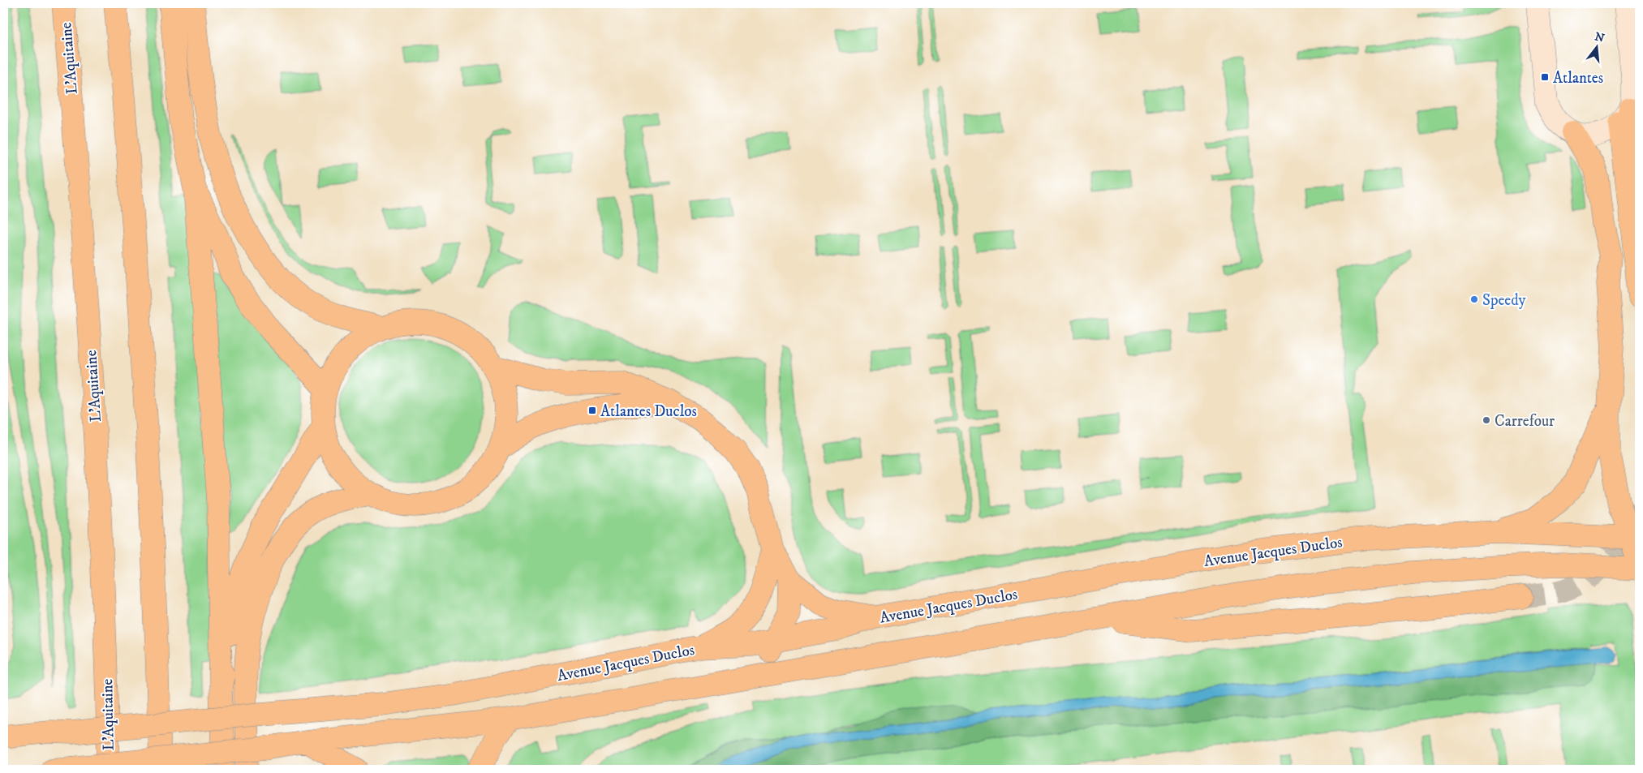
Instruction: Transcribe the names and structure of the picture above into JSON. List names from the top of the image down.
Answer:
{
  "streets": {
    "main road": ["L'Aquitaine", "Avenue Jacques Duclos"]
  },
  "places": {
    "transit": ["Atlantes", "Atlantes Duclos"],
    "other": ["Speedy", "Carrefour"]
  },
  "north": "top"
}
